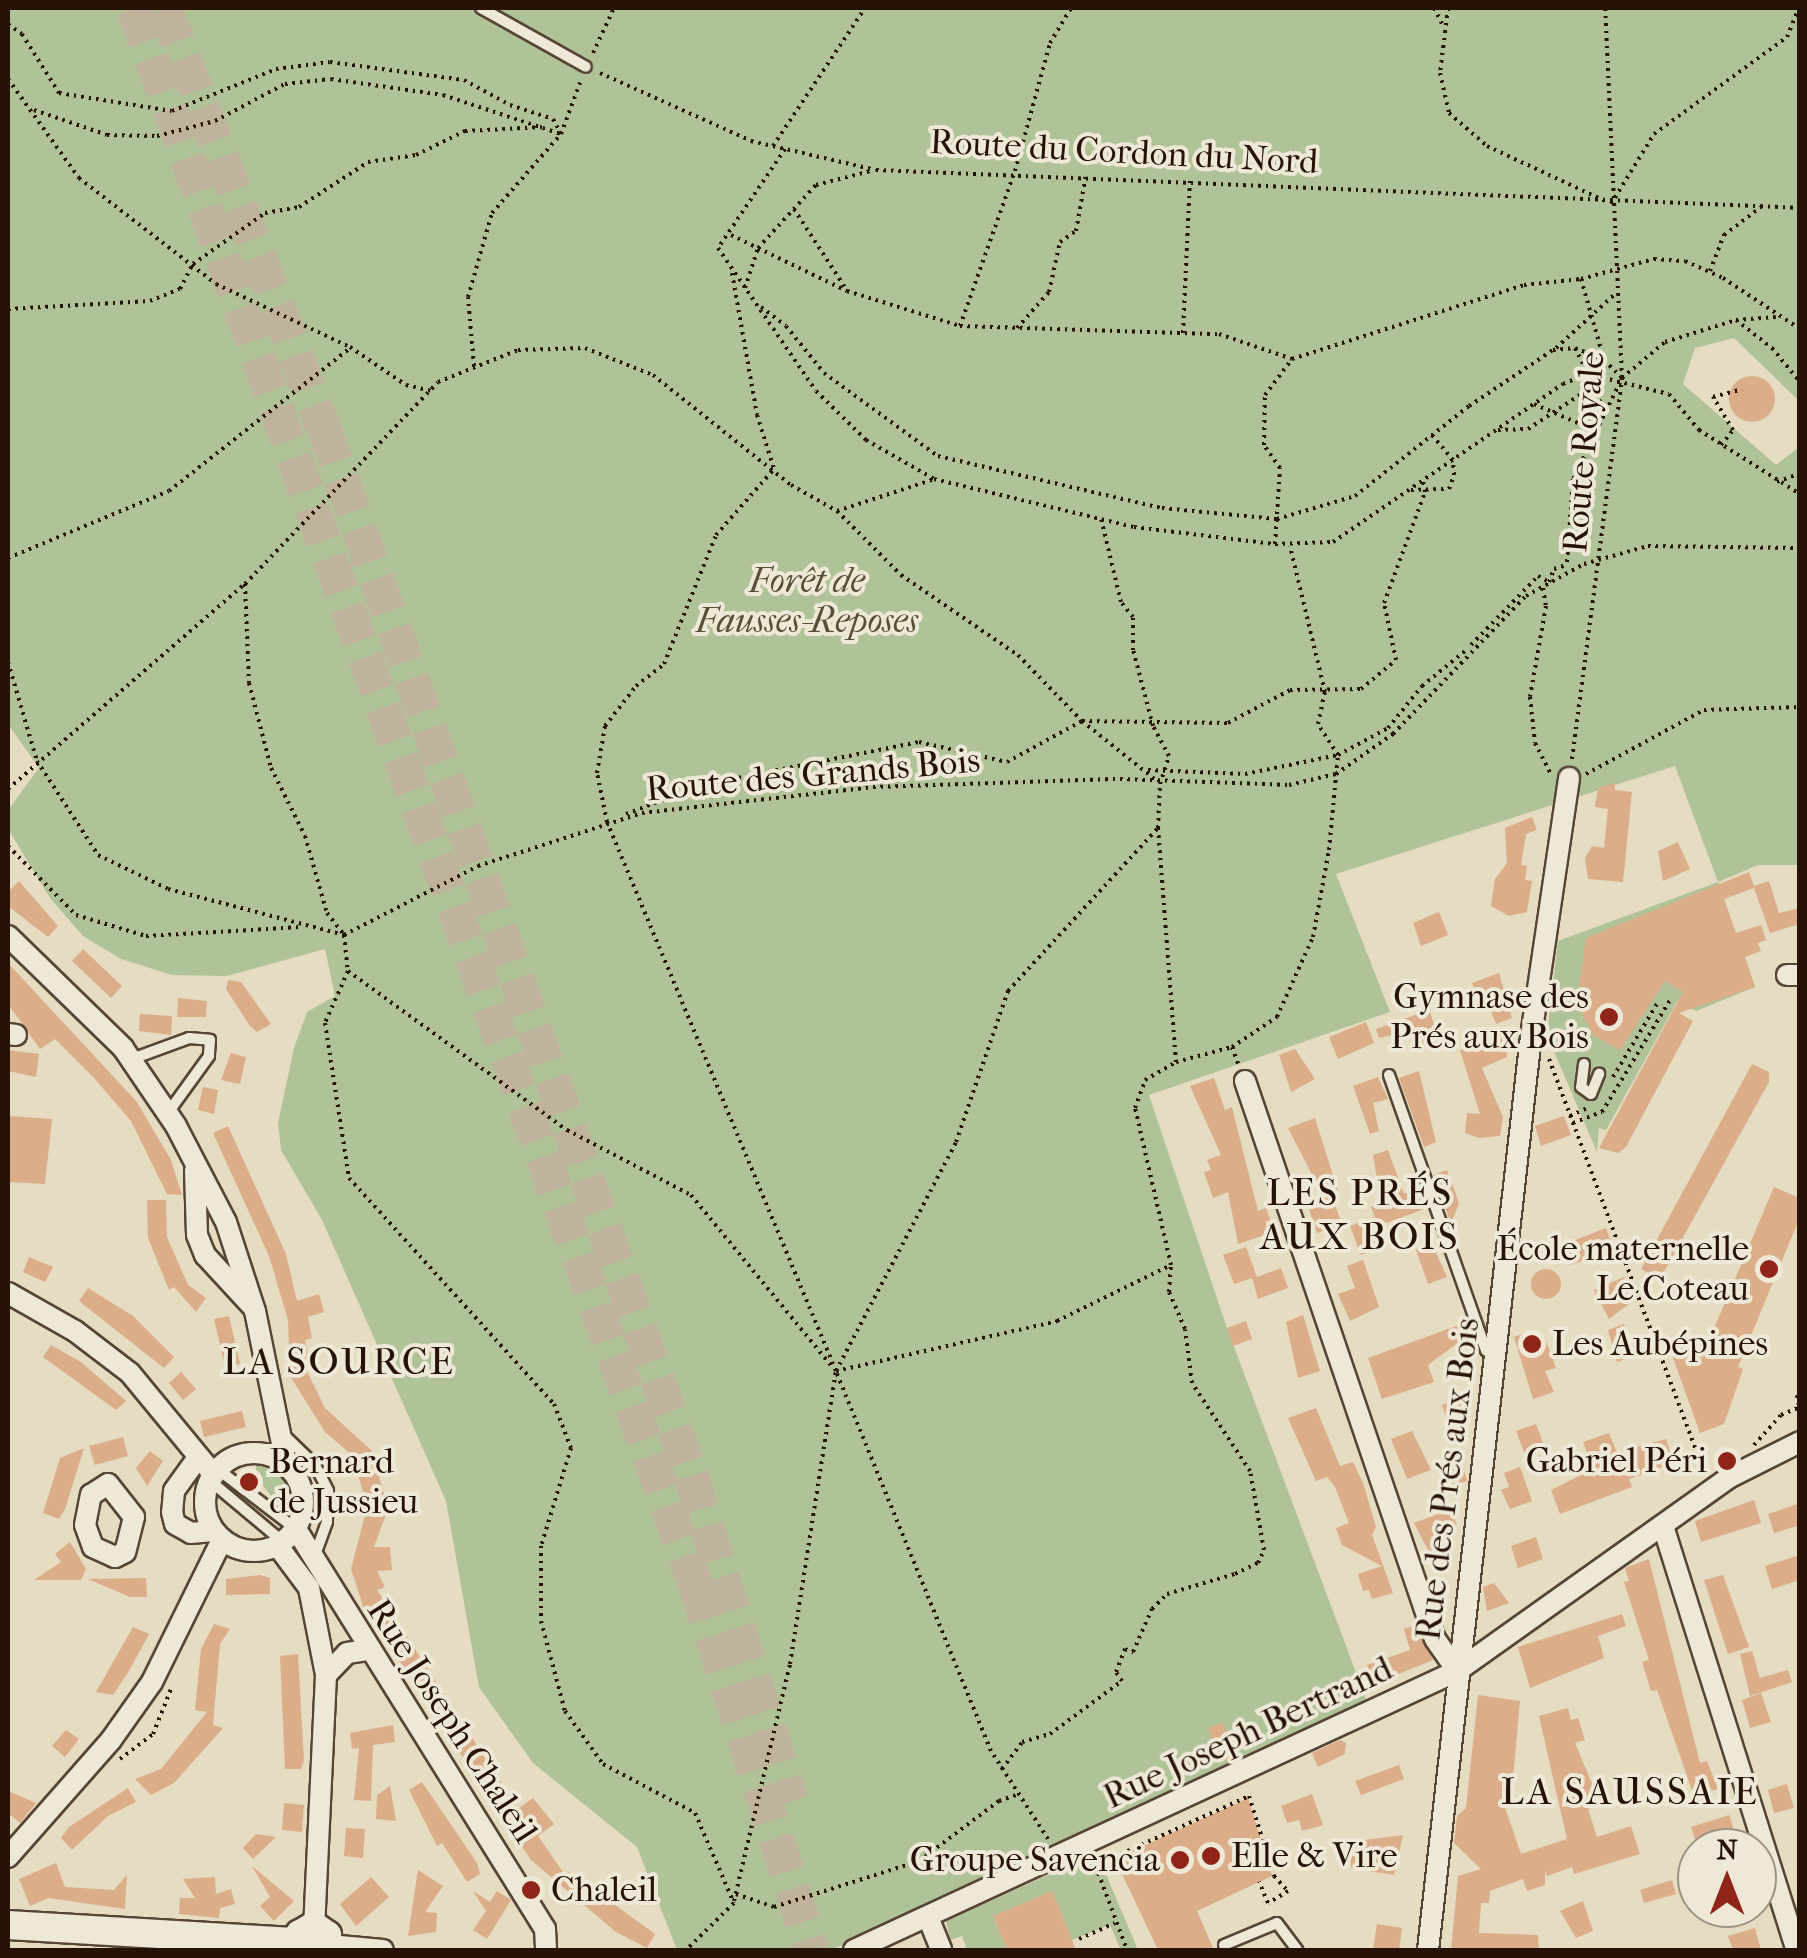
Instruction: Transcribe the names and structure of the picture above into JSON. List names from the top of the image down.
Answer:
{
  "streets": {
    "street": ["Rue des Prés aux Bois", "Rue Joseph Chaleil", "Rue Joseph Bertrand"],
    "path": ["Route du Cordon du Nord", "Route Royale", "Route des Grands Bois"]
  },
  "crossings": [
    ["Route du Cordon du Nord", "Route Royale"],
    ["Route Royale", "Route des Grands Bois"],
    ["Route Royale", "Rue des Prés aux Bois"],
    ["Rue des Prés aux Bois", "Rue Joseph Bertrand"]
  ],
  "districts": ["LES PRÉS AUX BOIS", "LA SOURCE", "LA SAUSSAIE"],
  "parks": ["Forêt de Fausses-Reposes"],
  "places": [
    "Gymnase des Prés aux Bois",
    "École maternelle Le Coteau",
    "Les Aubépines",
    "Gabriel Péri",
    "Bernard de Jussieu",
    "Elle & Vire",
    "Groupe Savencia",
    "Chaleil"
  ],
  "north": "top"
}
